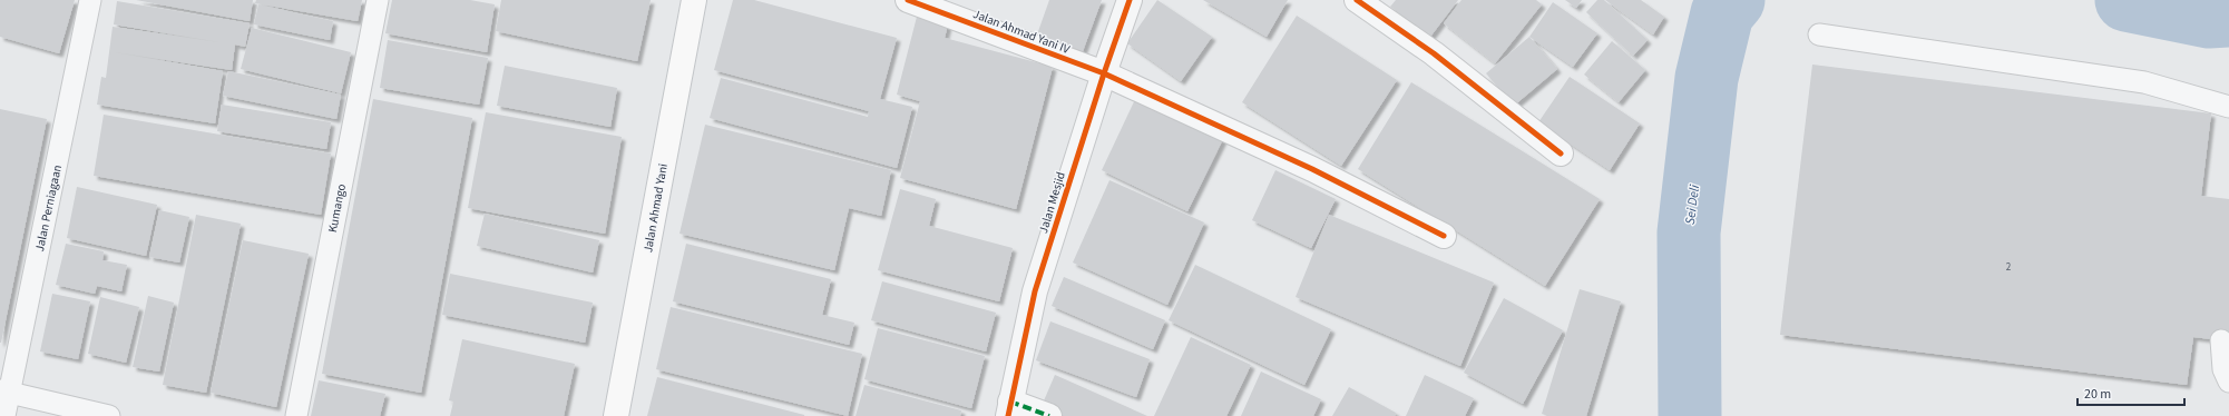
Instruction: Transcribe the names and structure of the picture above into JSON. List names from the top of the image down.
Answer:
{
  "streets": {
    "main road": ["Jalan Ahmad Yani"],
    "street": ["Jalan Ahmad Yani IV", "Jalan Mesjid"],
    "lane": ["Jalan Perniagaan", "Kumango"]
  },
  "crossings": [
    ["Jalan Ahmad Yani IV", "Jalan Mesjid"]
  ],
  "water": ["Sei Deli"],
  "house_numbers": ["2"],
  "scale_bar": "20 m"
}
